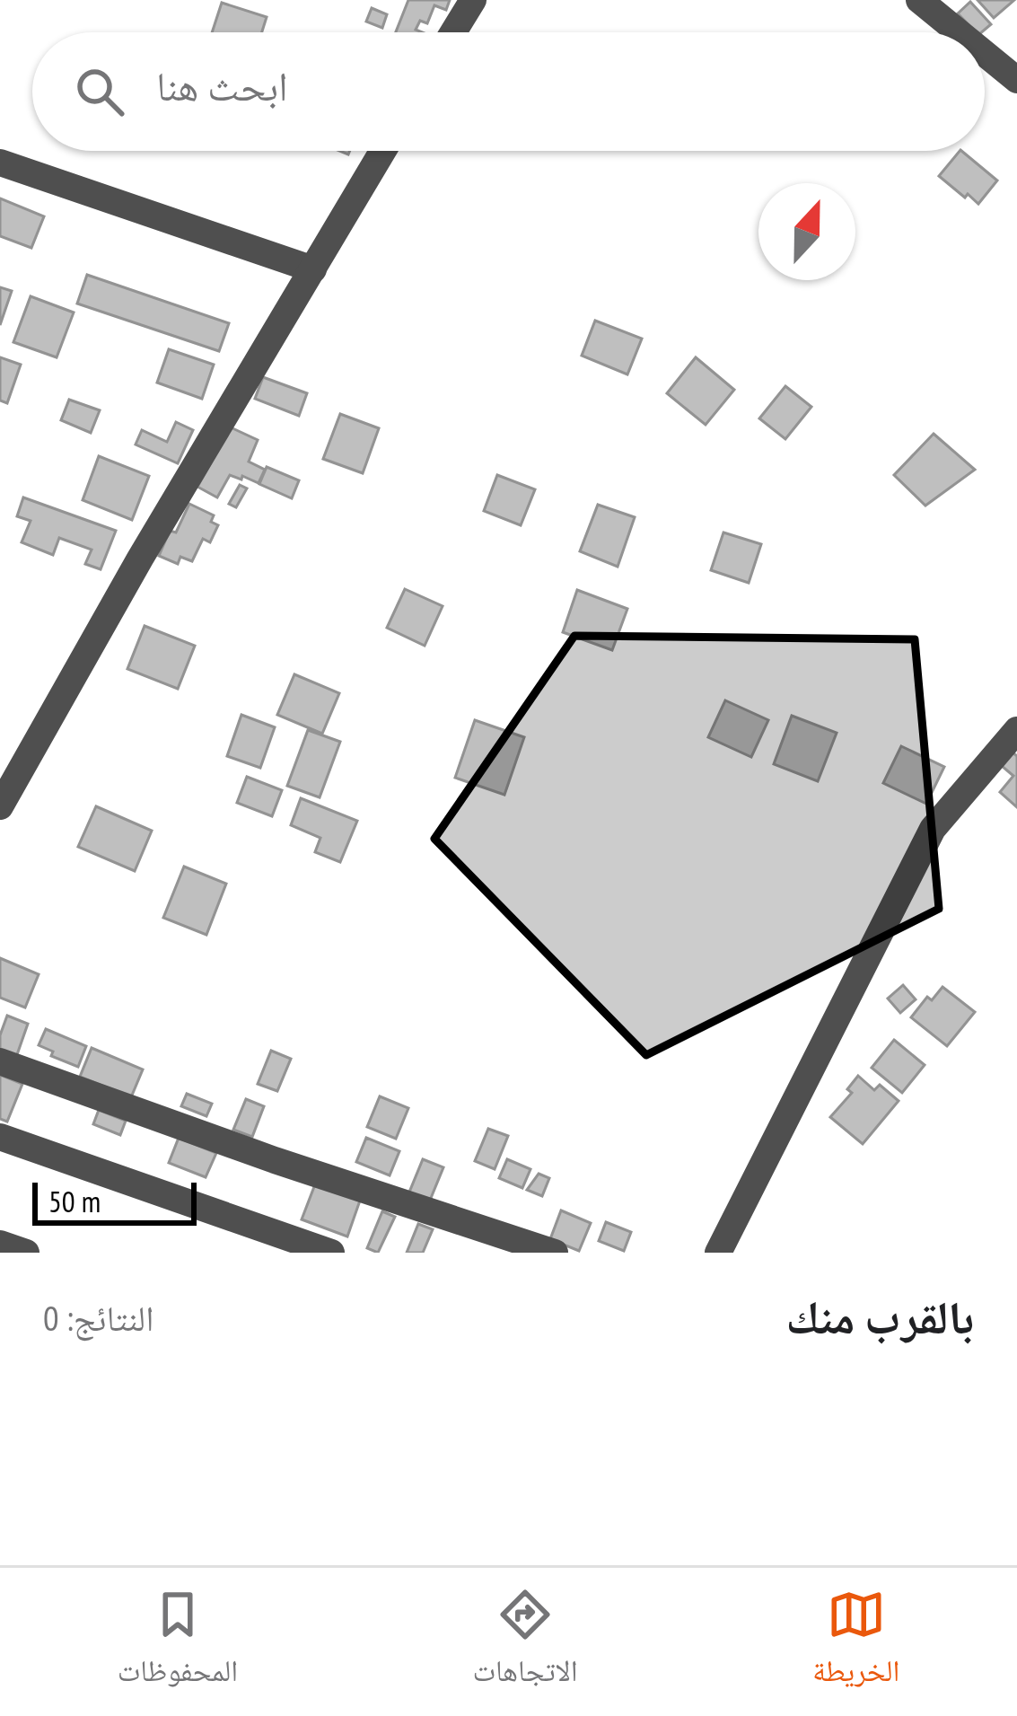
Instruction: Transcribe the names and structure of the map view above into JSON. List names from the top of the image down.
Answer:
{
  "scale_bar": "50 m",
  "north": "top",
  "page": {
    "search": "ابحث هنا",
    "scale": "50 m",
    "heading": ["بالقرب منك", "النتائج: 0"],
    "nav": ["الخريطة", "الاتجاهات", "المحفوظات"]
  }
}
